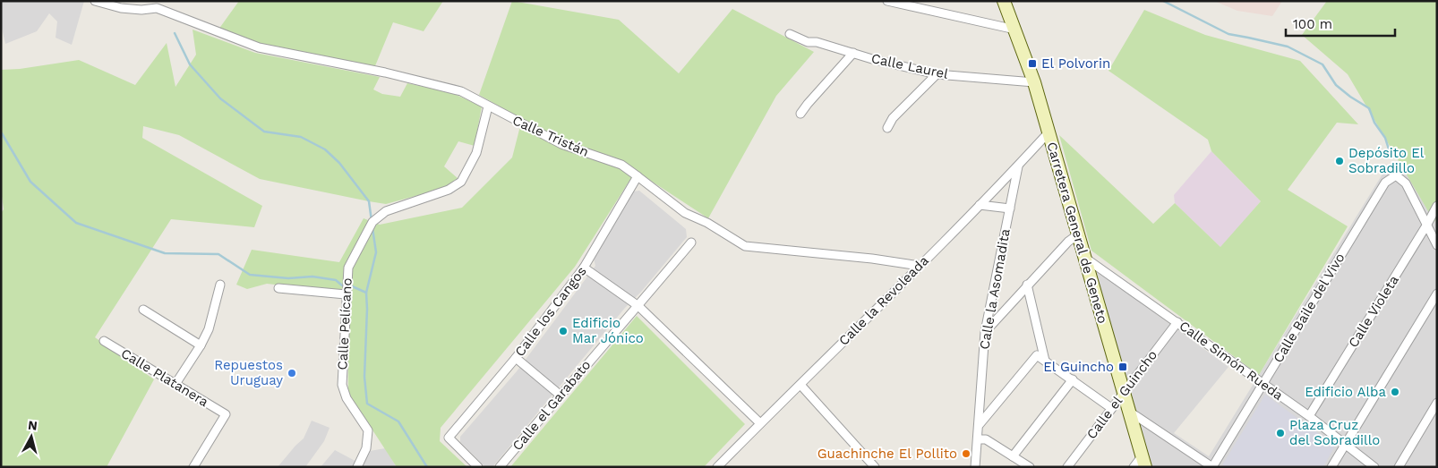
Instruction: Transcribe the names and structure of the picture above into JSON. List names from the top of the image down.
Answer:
{
  "streets": {
    "main road": ["Carretera General de Geneto"],
    "street": [
      "Calle Laurel",
      "Calle Tristán",
      "Calle la Asomadita",
      "Calle la Revoleada",
      "Calle Baile del Vivo",
      "Calle los Cangos",
      "Calle Violeta",
      "Calle Pelícano",
      "Calle Simón Rueda",
      "Calle Platanera",
      "Calle el Guincho",
      "Calle el Garabato"
    ]
  },
  "crossings": [
    ["Calle Laurel", "Carretera General de Geneto"],
    ["Calle Tristán", "Calle la Revoleada"],
    ["Calle Tristán", "Calle los Cangos"],
    ["Calle Tristán", "Calle Pelícano"],
    ["Carretera General de Geneto", "Calle la Revoleada"],
    ["Carretera General de Geneto", "Calle Simón Rueda"],
    ["Carretera General de Geneto", "Calle el Guincho"],
    ["Calle la Asomadita", "Calle la Revoleada"],
    ["Calle Baile del Vivo", "Calle Violeta"],
    ["Calle Baile del Vivo", "Calle Simón Rueda"],
    ["Calle Violeta", "Calle Simón Rueda"],
    ["Calle Simón Rueda", "Calle el Guincho"]
  ],
  "places": {
    "transit": ["El Polvorin", "El Guincho"],
    "other": [
      "Depósito El Sobradillo",
      "Edificio Mar Jónico",
      "Repuestos Uruguay",
      "Edificio Alba",
      "Plaza Cruz del Sobradillo",
      "Guachinche El Pollito"
    ]
  },
  "scale_bar": "100 m",
  "north": "top"
}
